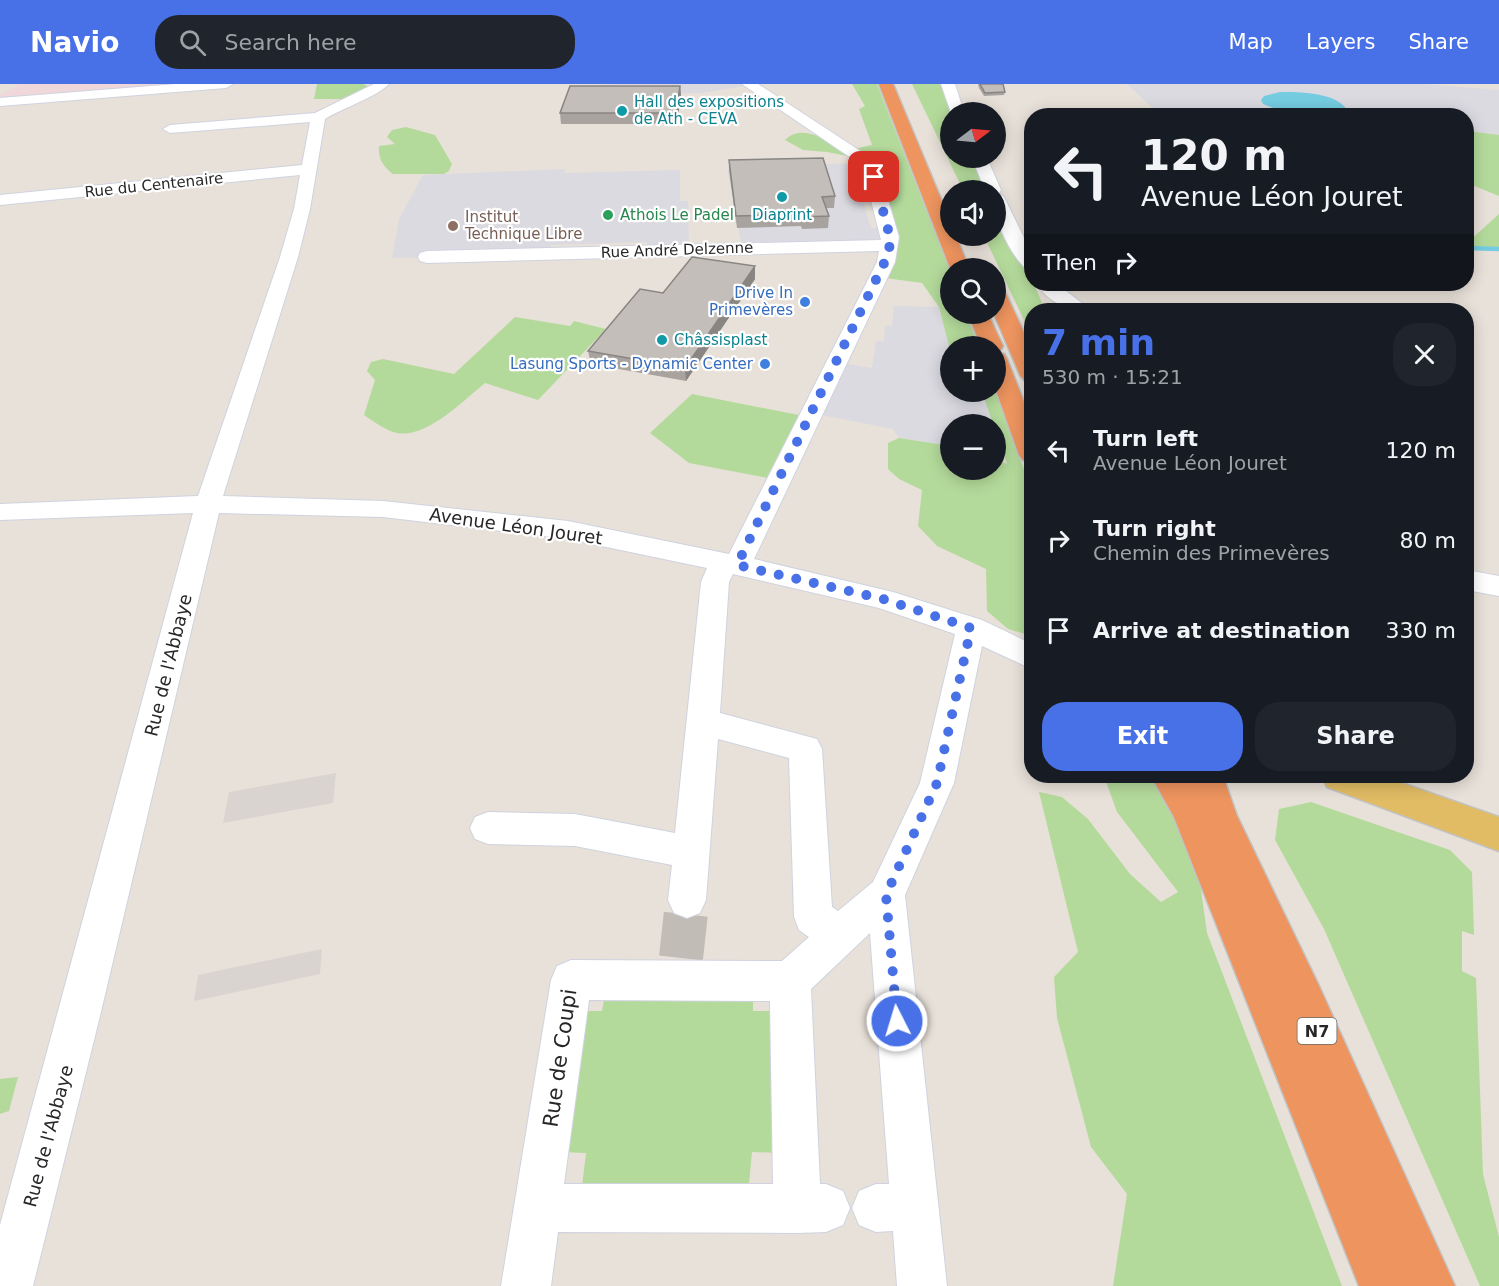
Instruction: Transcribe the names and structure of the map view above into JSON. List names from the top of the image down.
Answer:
{
  "streets": {
    "highway": ["N7"],
    "street": [
      "Rue du Centenaire",
      "Rue André Delzenne",
      "Avenue Léon Jouret",
      "Rue de l'Abbaye",
      "Rue de Coupi"
    ]
  },
  "crossings": [
    ["Rue du Centenaire", "Rue de l'Abbaye"],
    ["Avenue Léon Jouret", "Rue de l'Abbaye"]
  ],
  "places": [
    "Hall des expositions de Ath - CEVA",
    "Diaprint",
    "Athois Le Padel",
    "Institut Technique Libre",
    "Drive In Primevères",
    "Châssisplast",
    "Lasung Sports - Dynamic Center"
  ],
  "north": "right",
  "page": {
    "header": "Navio",
    "search": "Search here",
    "nav": ["Map", "Layers", "Share"],
    "map_buttons": ["+", "−"],
    "turn": ["120 m", "Avenue Léon Jouret"],
    "then": "Then",
    "heading": ["7 min", "530 m · 15:21"],
    "list": [
      {
        "name": "Turn left",
        "note": "Avenue Léon Jouret",
        "value": "120 m"
      },
      {
        "name": "Turn right",
        "note": "Chemin des Primevères",
        "value": "80 m"
      },
      {
        "name": "Arrive at destination",
        "value": "330 m"
      }
    ],
    "buttons": ["Exit", "Share"]
  }
}
